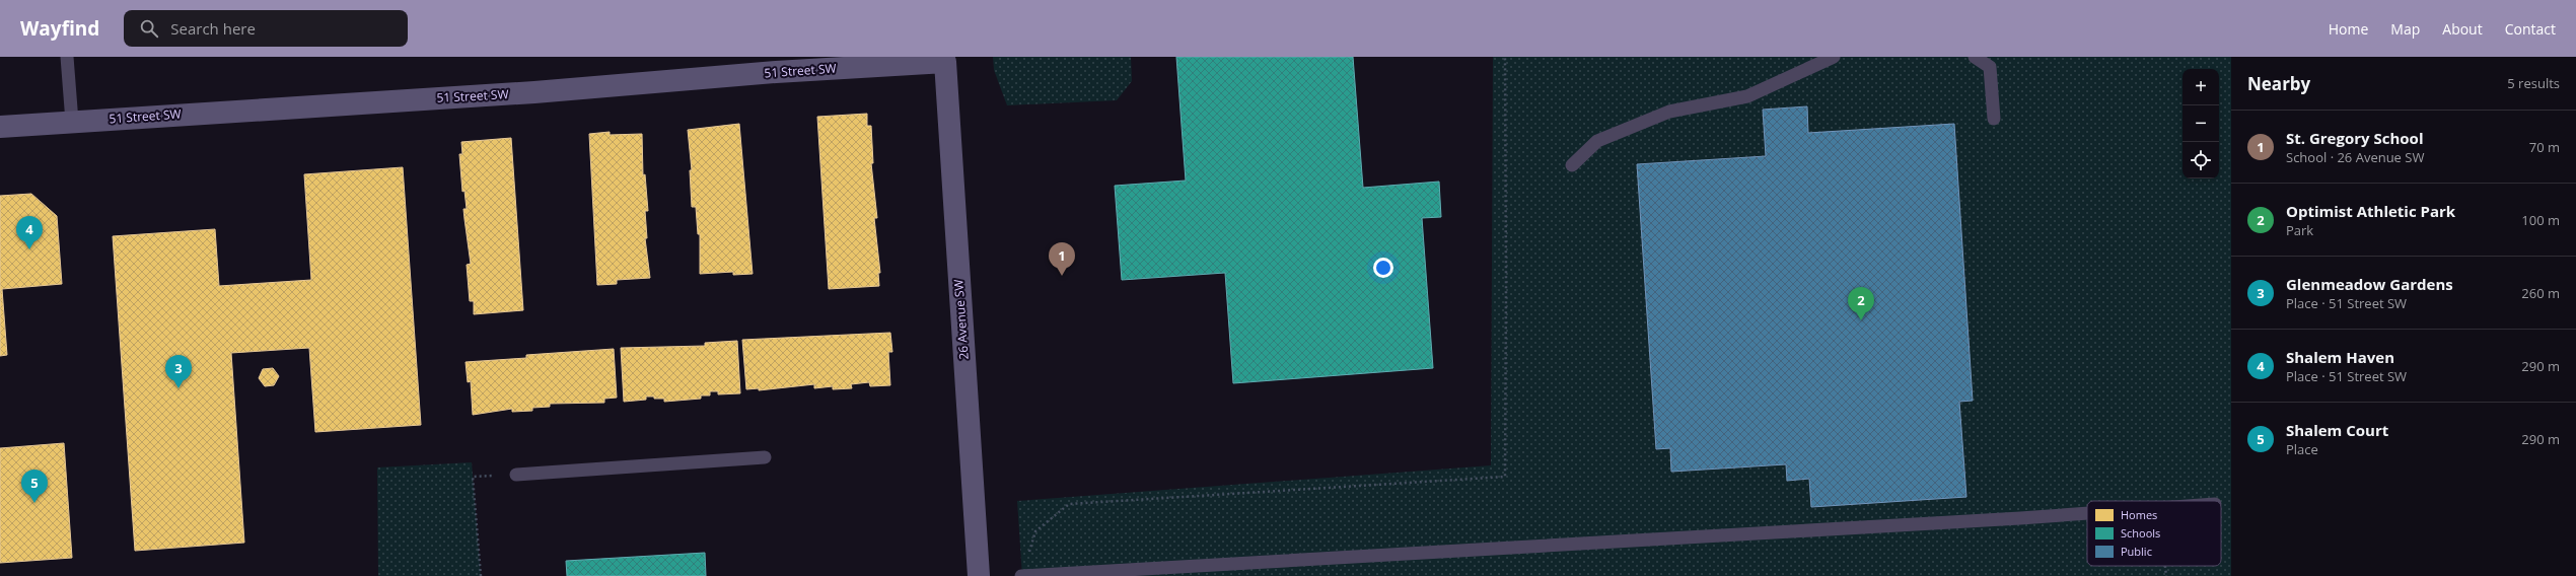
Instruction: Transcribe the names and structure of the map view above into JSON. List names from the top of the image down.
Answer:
{
  "streets": {
    "street": ["51 Street SW", "26 Avenue SW"]
  },
  "crossings": [
    ["51 Street SW", "26 Avenue SW"]
  ],
  "legend": ["Homes", "Schools", "Public"],
  "page": {
    "header": "Wayfind",
    "search": "Search here",
    "nav": [
      "Home",
      "Map",
      "About",
      "Contact"
    ],
    "heading": ["Nearby", "5 results"],
    "map_buttons": ["+", "−"],
    "list": [
      {
        "mark": "1",
        "name": "St. Gregory School",
        "note": "School · 26 Avenue SW",
        "value": "70 m"
      },
      {
        "mark": "2",
        "name": "Optimist Athletic Park",
        "note": "Park",
        "value": "100 m"
      },
      {
        "mark": "3",
        "name": "Glenmeadow Gardens",
        "note": "Place · 51 Street SW",
        "value": "260 m"
      },
      {
        "mark": "4",
        "name": "Shalem Haven",
        "note": "Place · 51 Street SW",
        "value": "290 m"
      },
      {
        "mark": "5",
        "name": "Shalem Court",
        "note": "Place",
        "value": "290 m"
      }
    ],
    "pins": [
      "4",
      "1",
      "2",
      "3",
      "5"
    ]
  }
}
